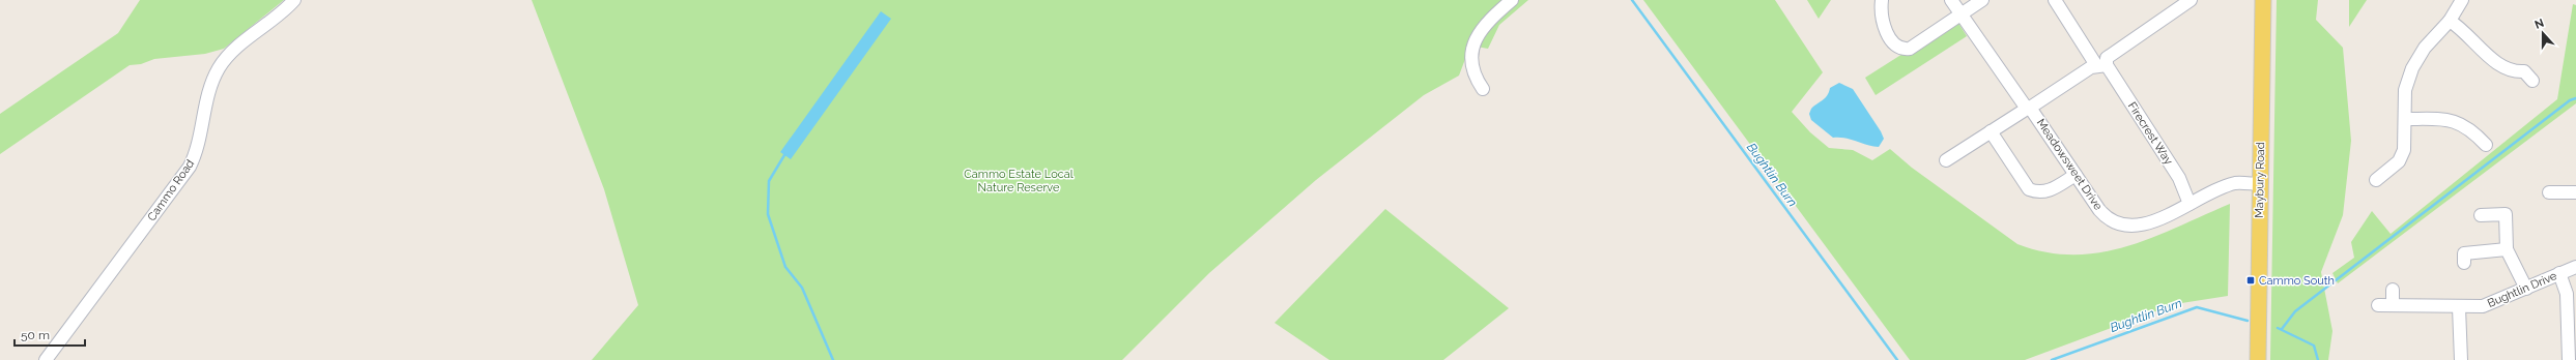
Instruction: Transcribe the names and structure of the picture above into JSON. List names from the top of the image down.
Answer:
{
  "streets": {
    "main road": ["Maybury Road"],
    "street": [
      "Firecrest Way",
      "Meadowsweet Drive",
      "Cammo Road",
      "Bughtlin Drive"
    ]
  },
  "crossings": [
    ["Firecrest Way", "Meadowsweet Drive"],
    ["Meadowsweet Drive", "Maybury Road"]
  ],
  "water": ["Bughtlin Burn"],
  "parks": ["Cammo Estate Local Nature Reserve"],
  "places": {
    "transit": ["Cammo South"]
  },
  "scale_bar": "50 m",
  "north": "top"
}
